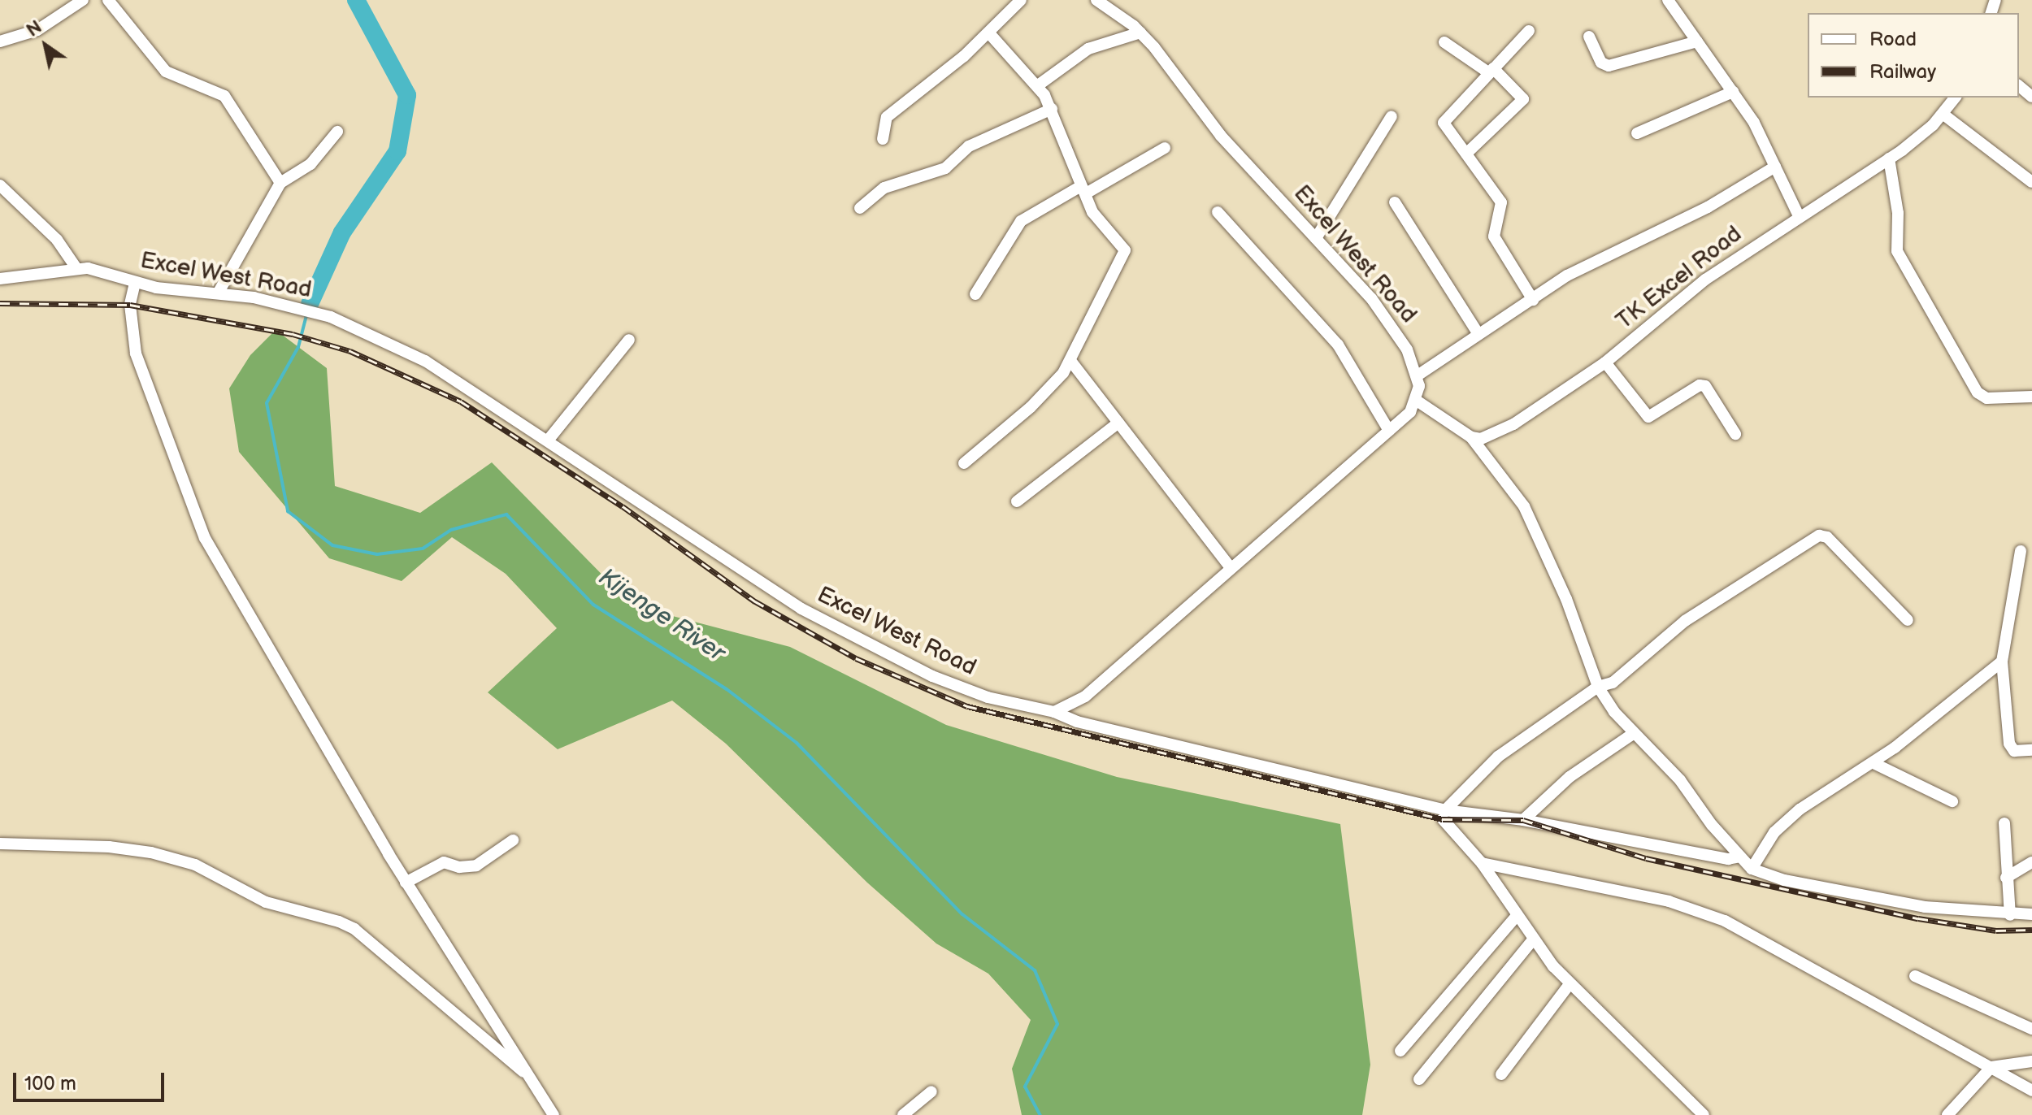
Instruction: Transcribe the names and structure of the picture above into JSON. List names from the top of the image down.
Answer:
{
  "streets": {
    "street": ["Excel West Road", "TK Excel Road"]
  },
  "water": ["Kijenge River"],
  "legend": ["Road", "Railway"],
  "scale_bar": "100 m",
  "north": "top left"
}
